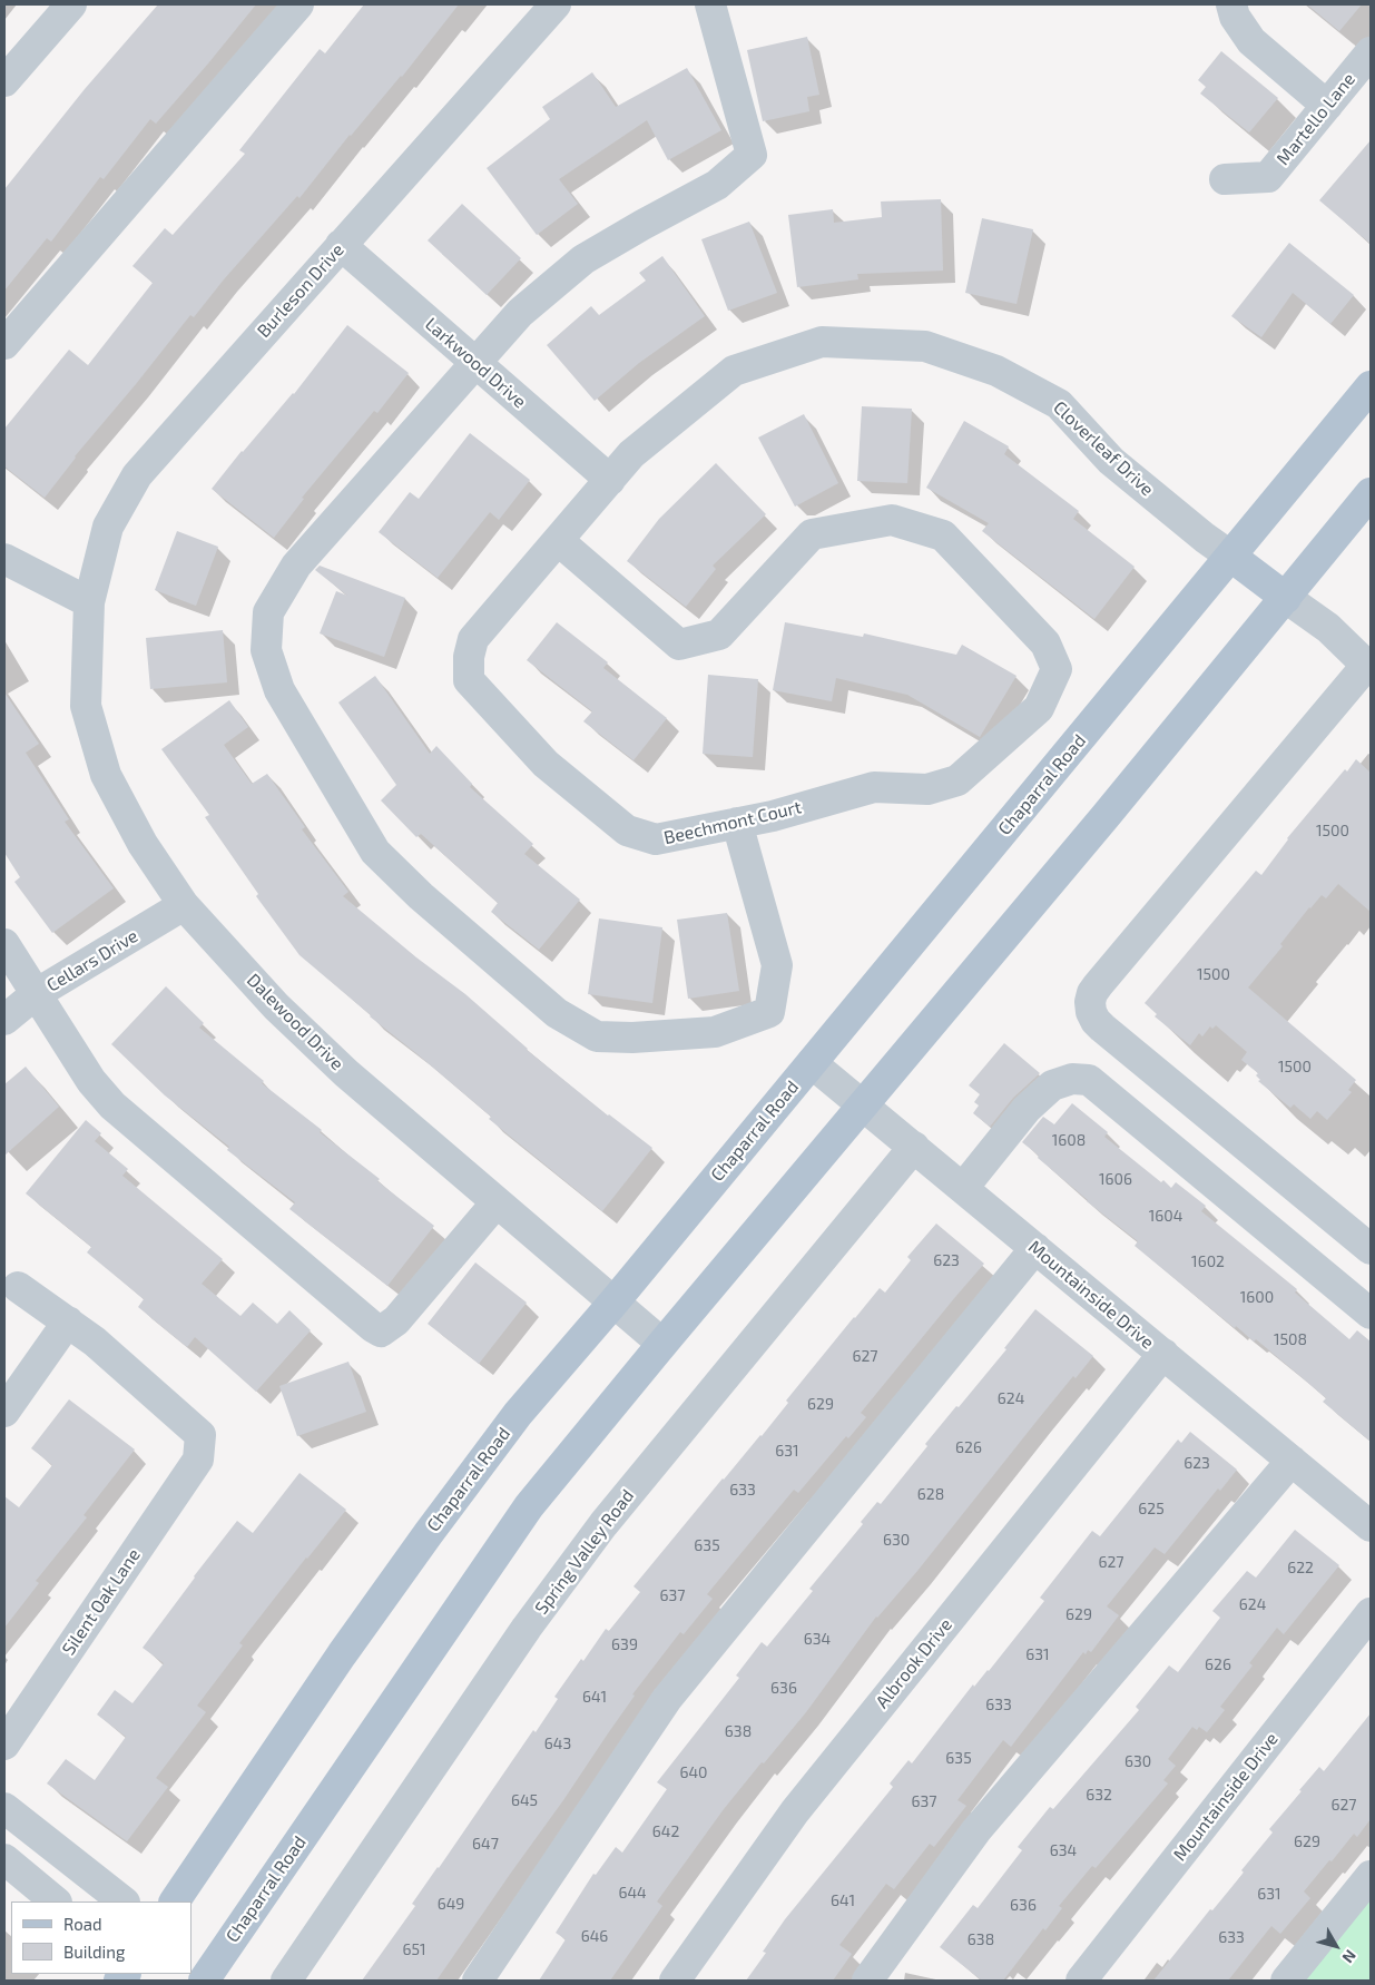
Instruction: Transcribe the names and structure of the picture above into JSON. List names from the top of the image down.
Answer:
{
  "streets": {
    "main road": ["Chaparral Road"],
    "street": [
      "Martello Lane",
      "Burleson Drive",
      "Larkwood Drive",
      "Cloverleaf Drive",
      "Beechmont Court",
      "Cellars Drive",
      "Dalewood Drive",
      "Mountainside Drive",
      "Spring Valley Road",
      "Silent Oak Lane",
      "Albrook Drive"
    ]
  },
  "crossings": [
    ["Burleson Drive", "Larkwood Drive"],
    ["Burleson Drive", "Dalewood Drive"],
    ["Larkwood Drive", "Cloverleaf Drive"],
    ["Larkwood Drive", "Beechmont Court"],
    ["Cloverleaf Drive", "Chaparral Road"],
    ["Cloverleaf Drive", "Beechmont Court"],
    ["Chaparral Road", "Dalewood Drive"],
    ["Chaparral Road", "Mountainside Drive"],
    ["Cellars Drive", "Dalewood Drive"],
    ["Mountainside Drive", "Spring Valley Road"],
    ["Mountainside Drive", "Albrook Drive"]
  ],
  "house_numbers": [
    "1500",
    "1500",
    "1500",
    "1608",
    "1606",
    "1604",
    "623",
    "1602",
    "1600",
    "1508",
    "627",
    "624",
    "629",
    "626",
    "631",
    "623",
    "633",
    "628",
    "625",
    "630",
    "635",
    "627",
    "622",
    "637",
    "624",
    "629",
    "634",
    "639",
    "631",
    "626",
    "636",
    "641",
    "633",
    "638",
    "643",
    "635",
    "630",
    "640",
    "632",
    "645",
    "637",
    "627",
    "642",
    "629",
    "647",
    "634",
    "644",
    "631",
    "641",
    "649",
    "636",
    "646",
    "633",
    "638",
    "651"
  ],
  "legend": ["Road", "Building"],
  "north": "bottom right"
}
